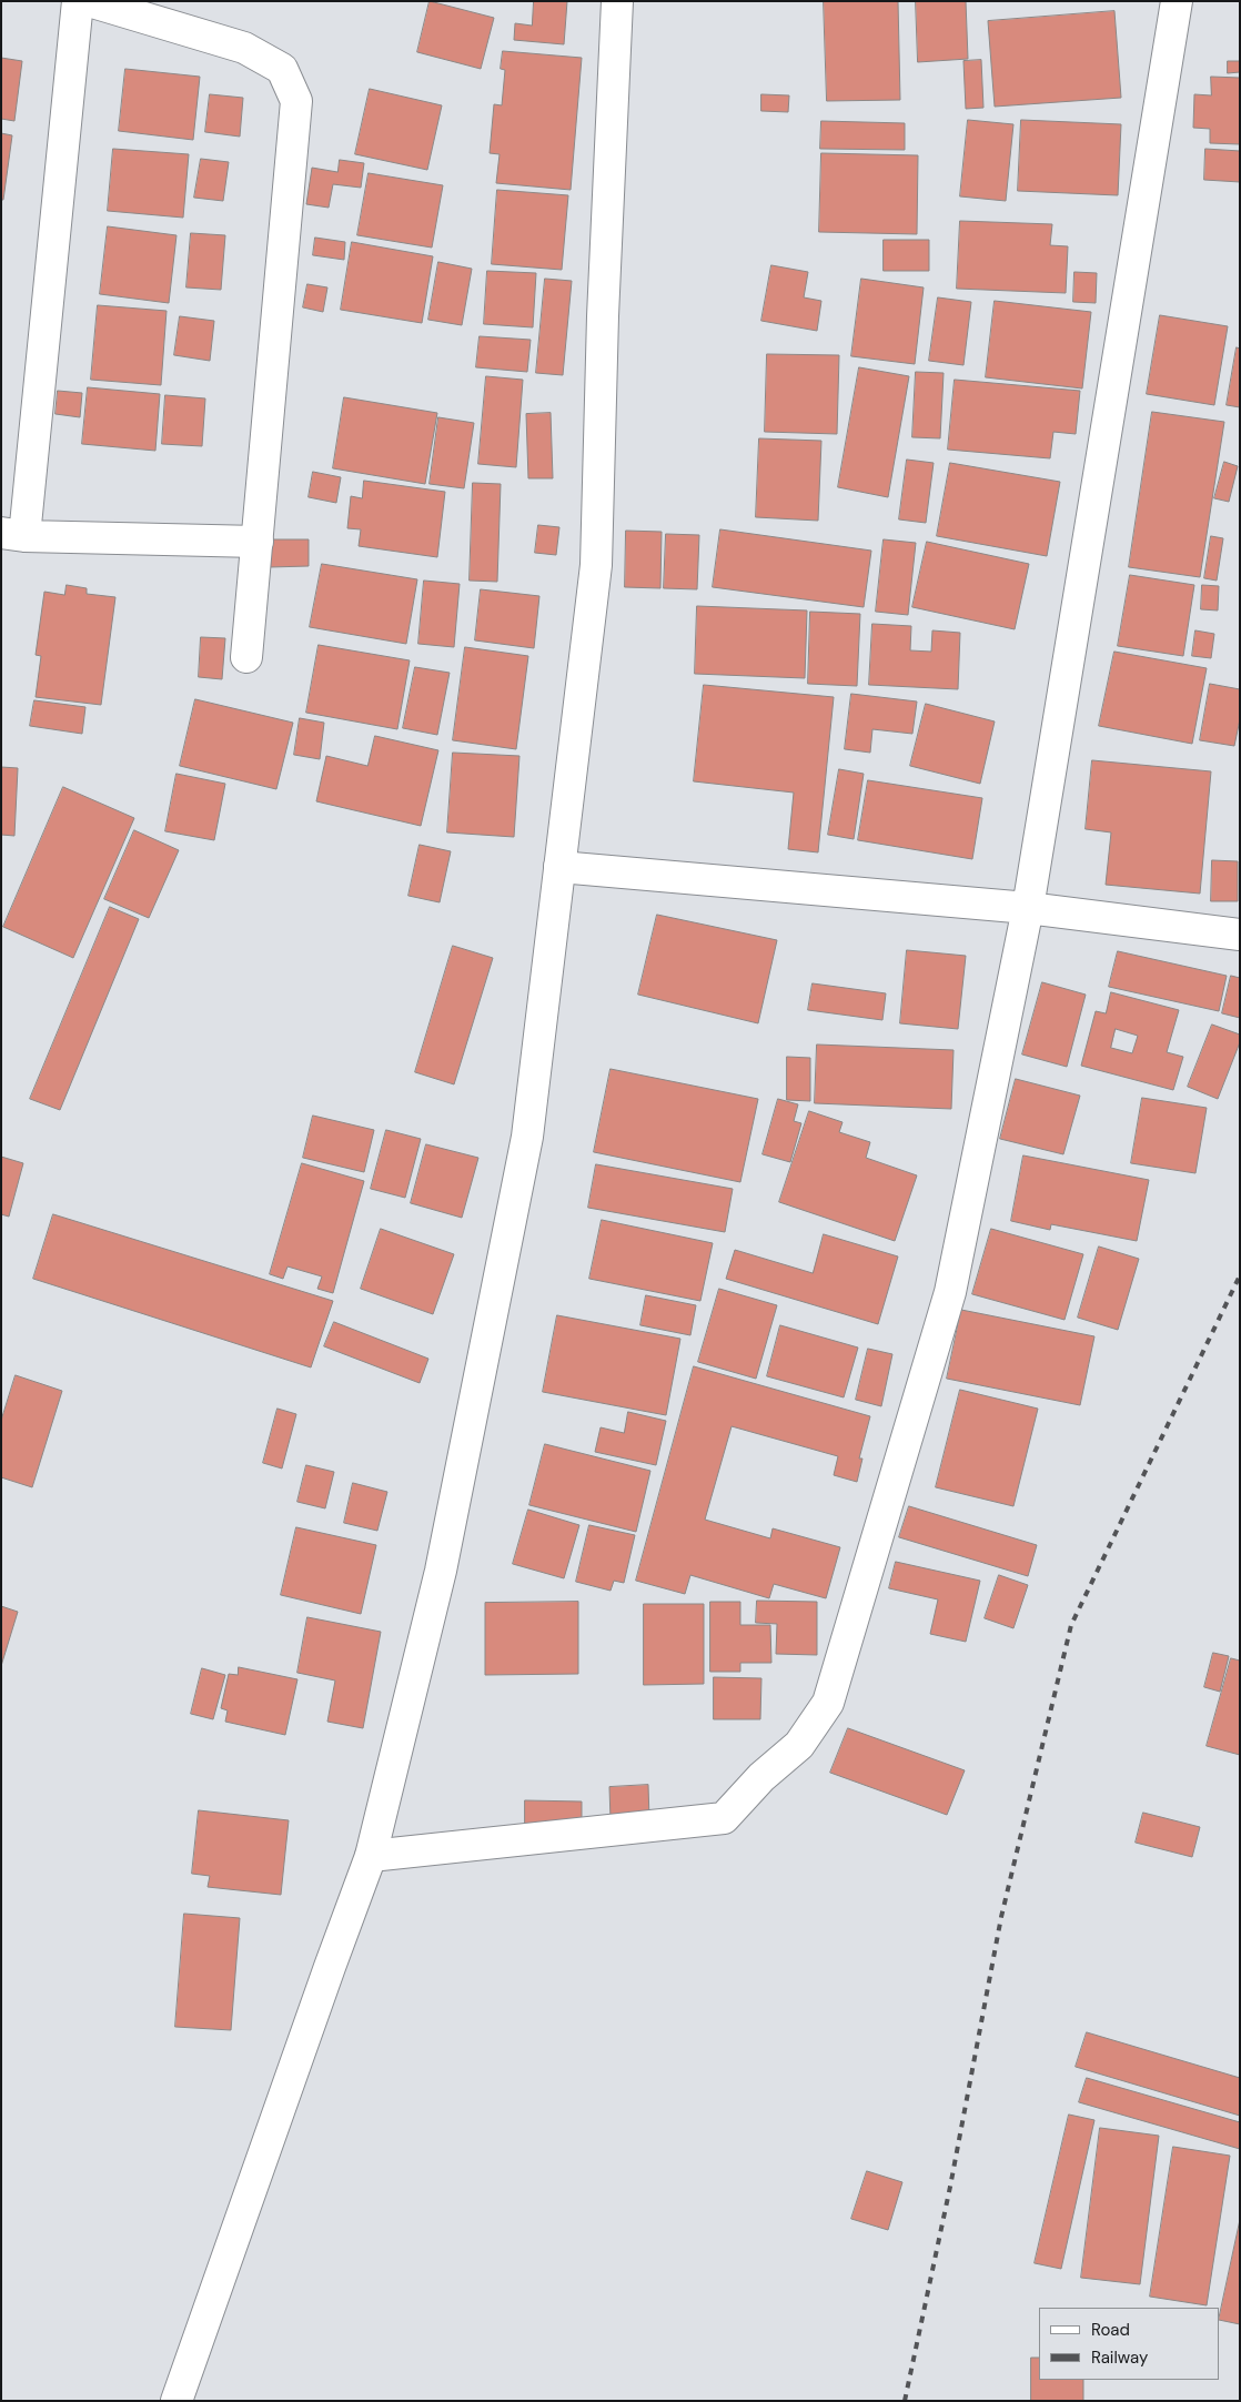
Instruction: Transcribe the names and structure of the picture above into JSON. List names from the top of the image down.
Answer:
{
  "legend": ["Road", "Railway"]
}
